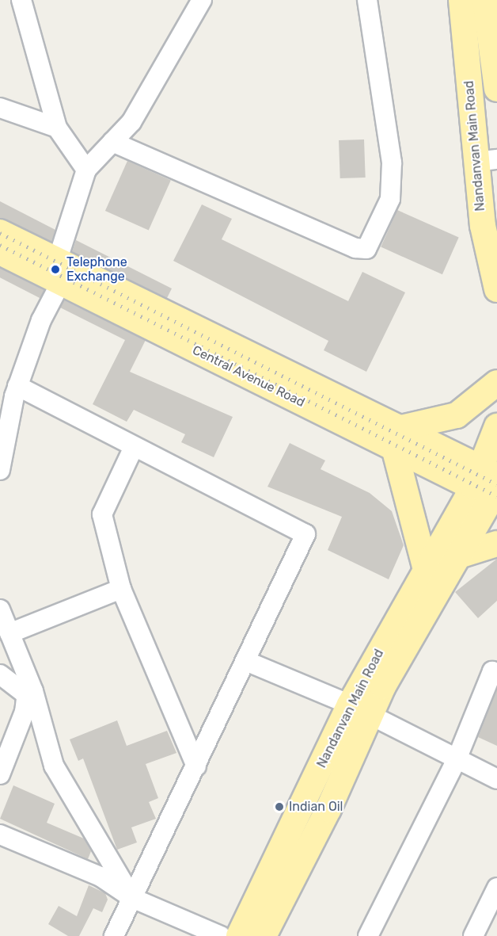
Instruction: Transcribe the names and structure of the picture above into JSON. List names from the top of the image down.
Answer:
{
  "streets": {
    "main road": ["Nandanvan Main Road", "Central Avenue Road"]
  },
  "crossings": [
    ["Nandanvan Main Road", "Central Avenue Road"]
  ],
  "places": ["Telephone Exchange", "Indian Oil"]
}
